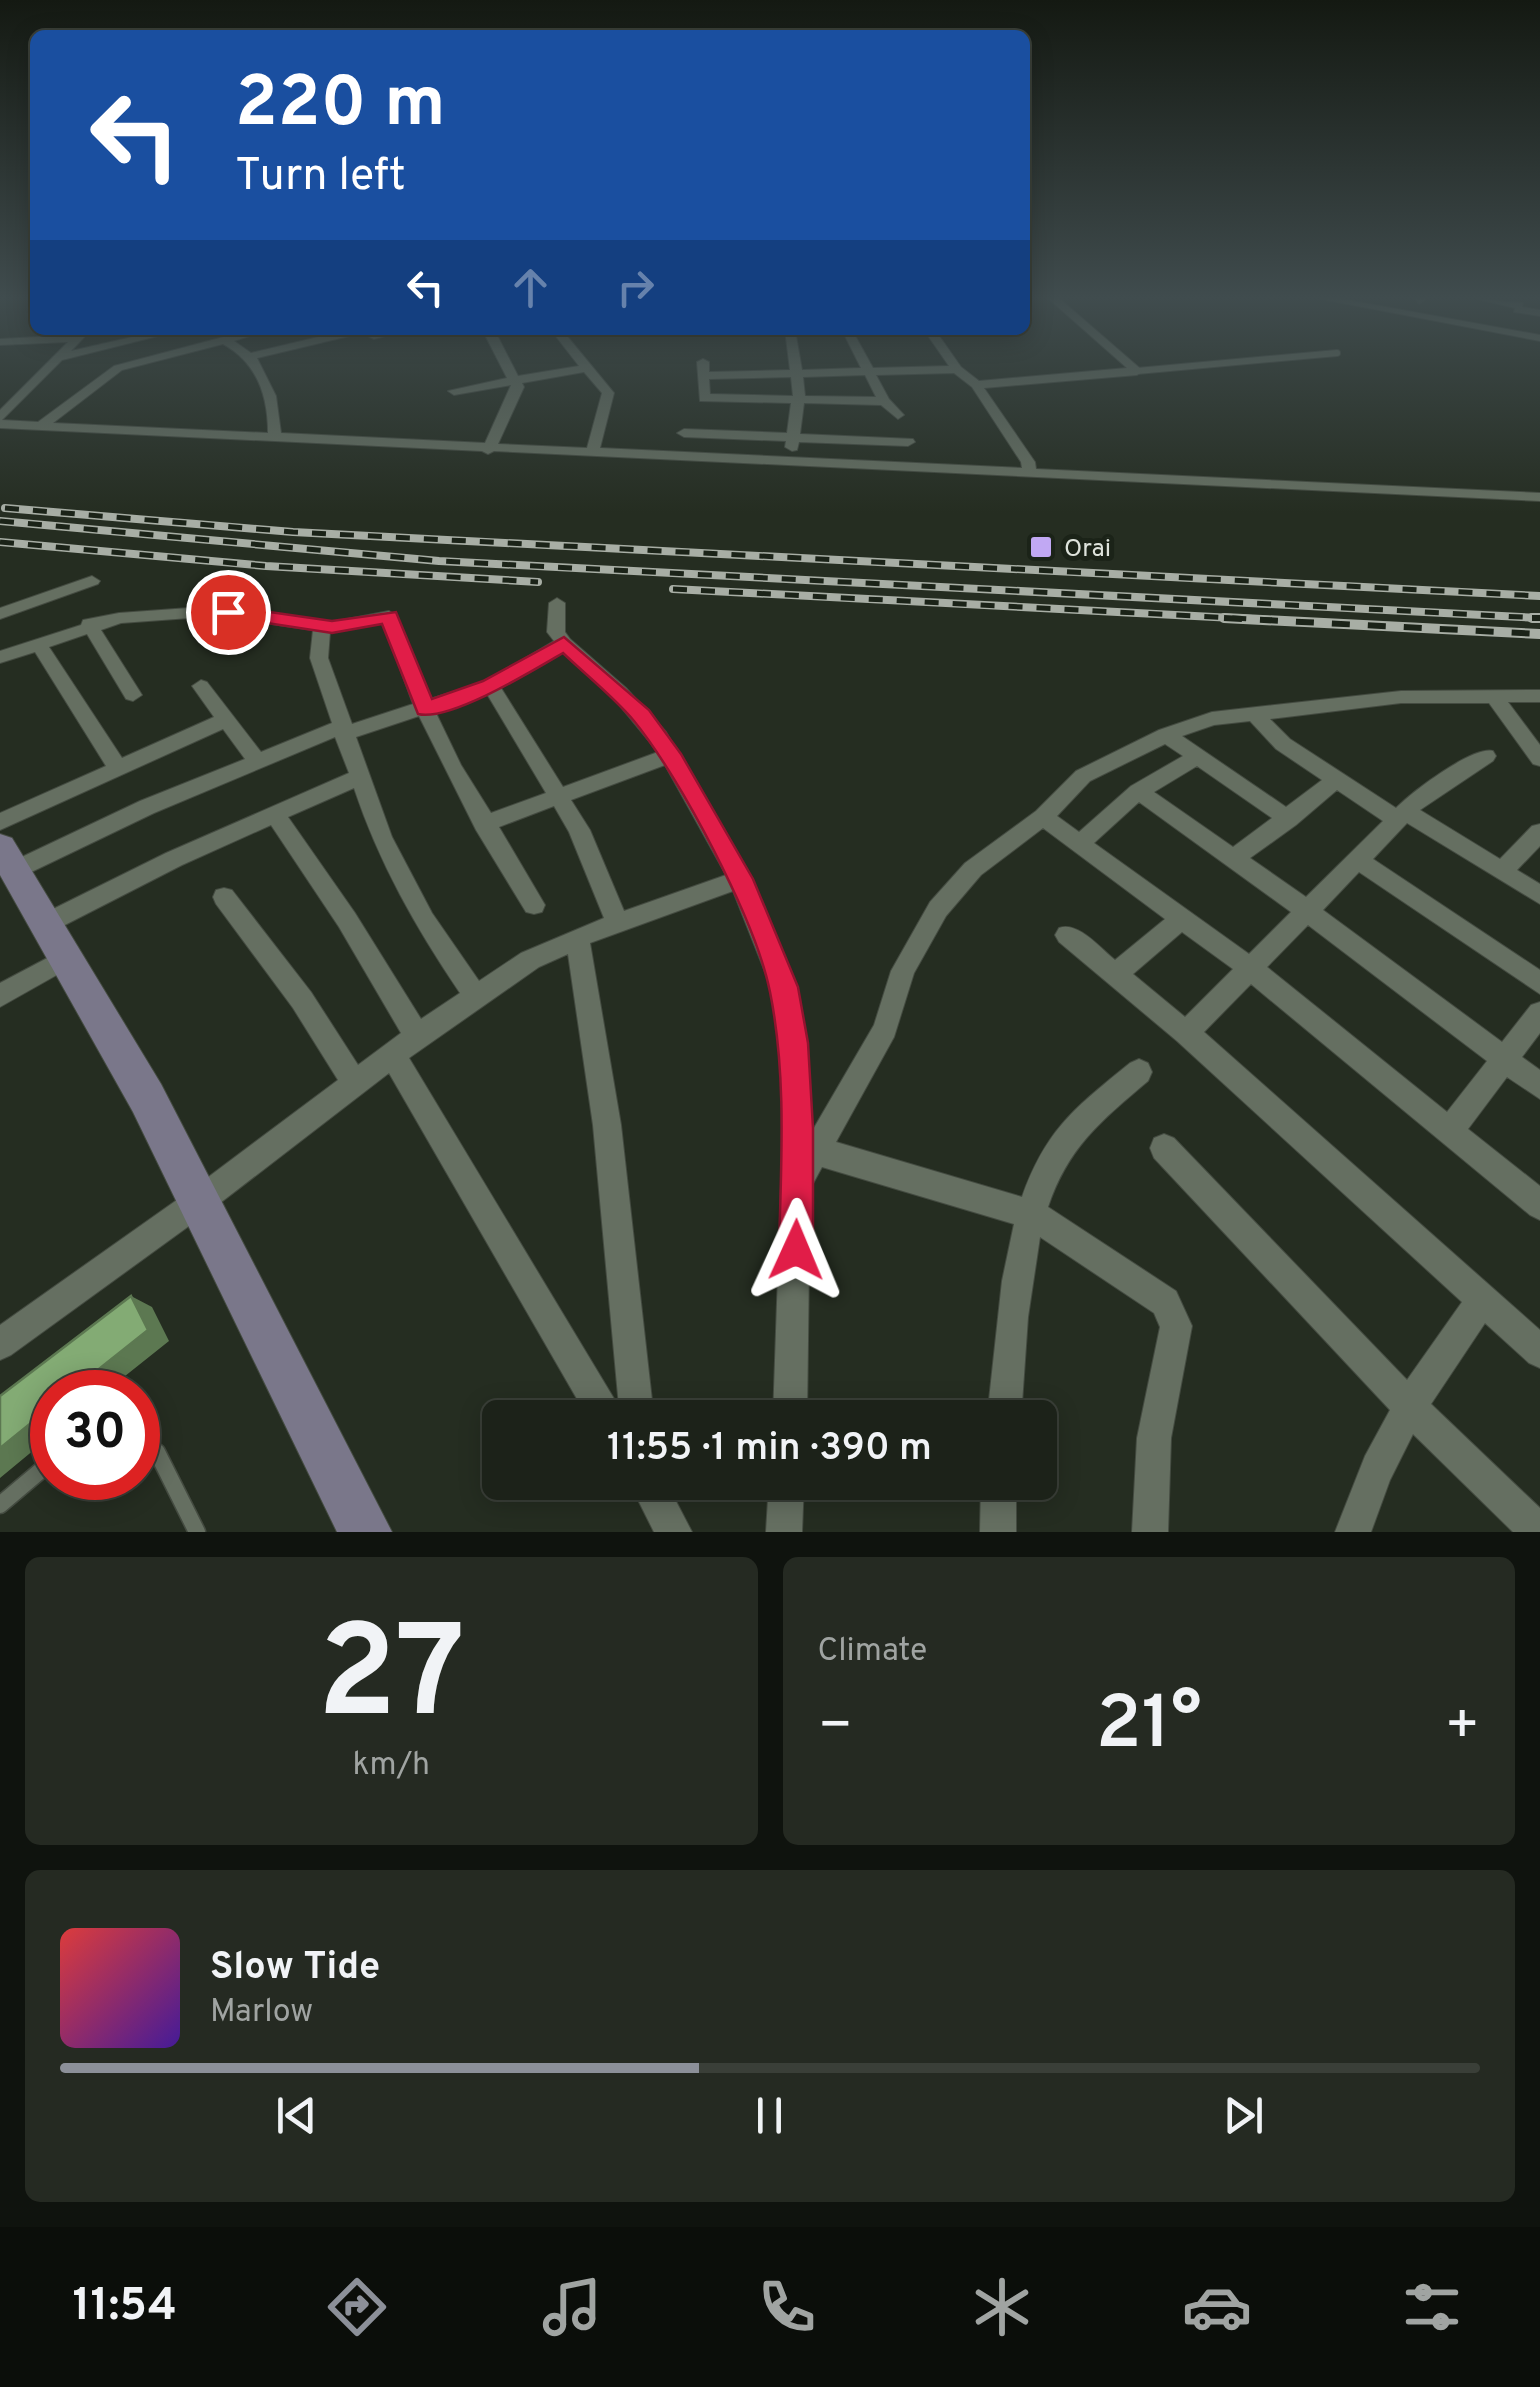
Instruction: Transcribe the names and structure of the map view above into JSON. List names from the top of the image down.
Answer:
{
  "places": {
    "transit": ["Orai"]
  },
  "page": {
    "turn": ["220 m", "Turn left"],
    "limit": "30",
    "trip": "11:55 · 1 min · 390 m",
    "tile": [
      ["27", "km/h"],
      "Climate"
    ],
    "heat": ["−", "21°", "+"],
    "song": ["Slow Tide", "Marlow"],
    "tabs": "11:54"
  }
}
